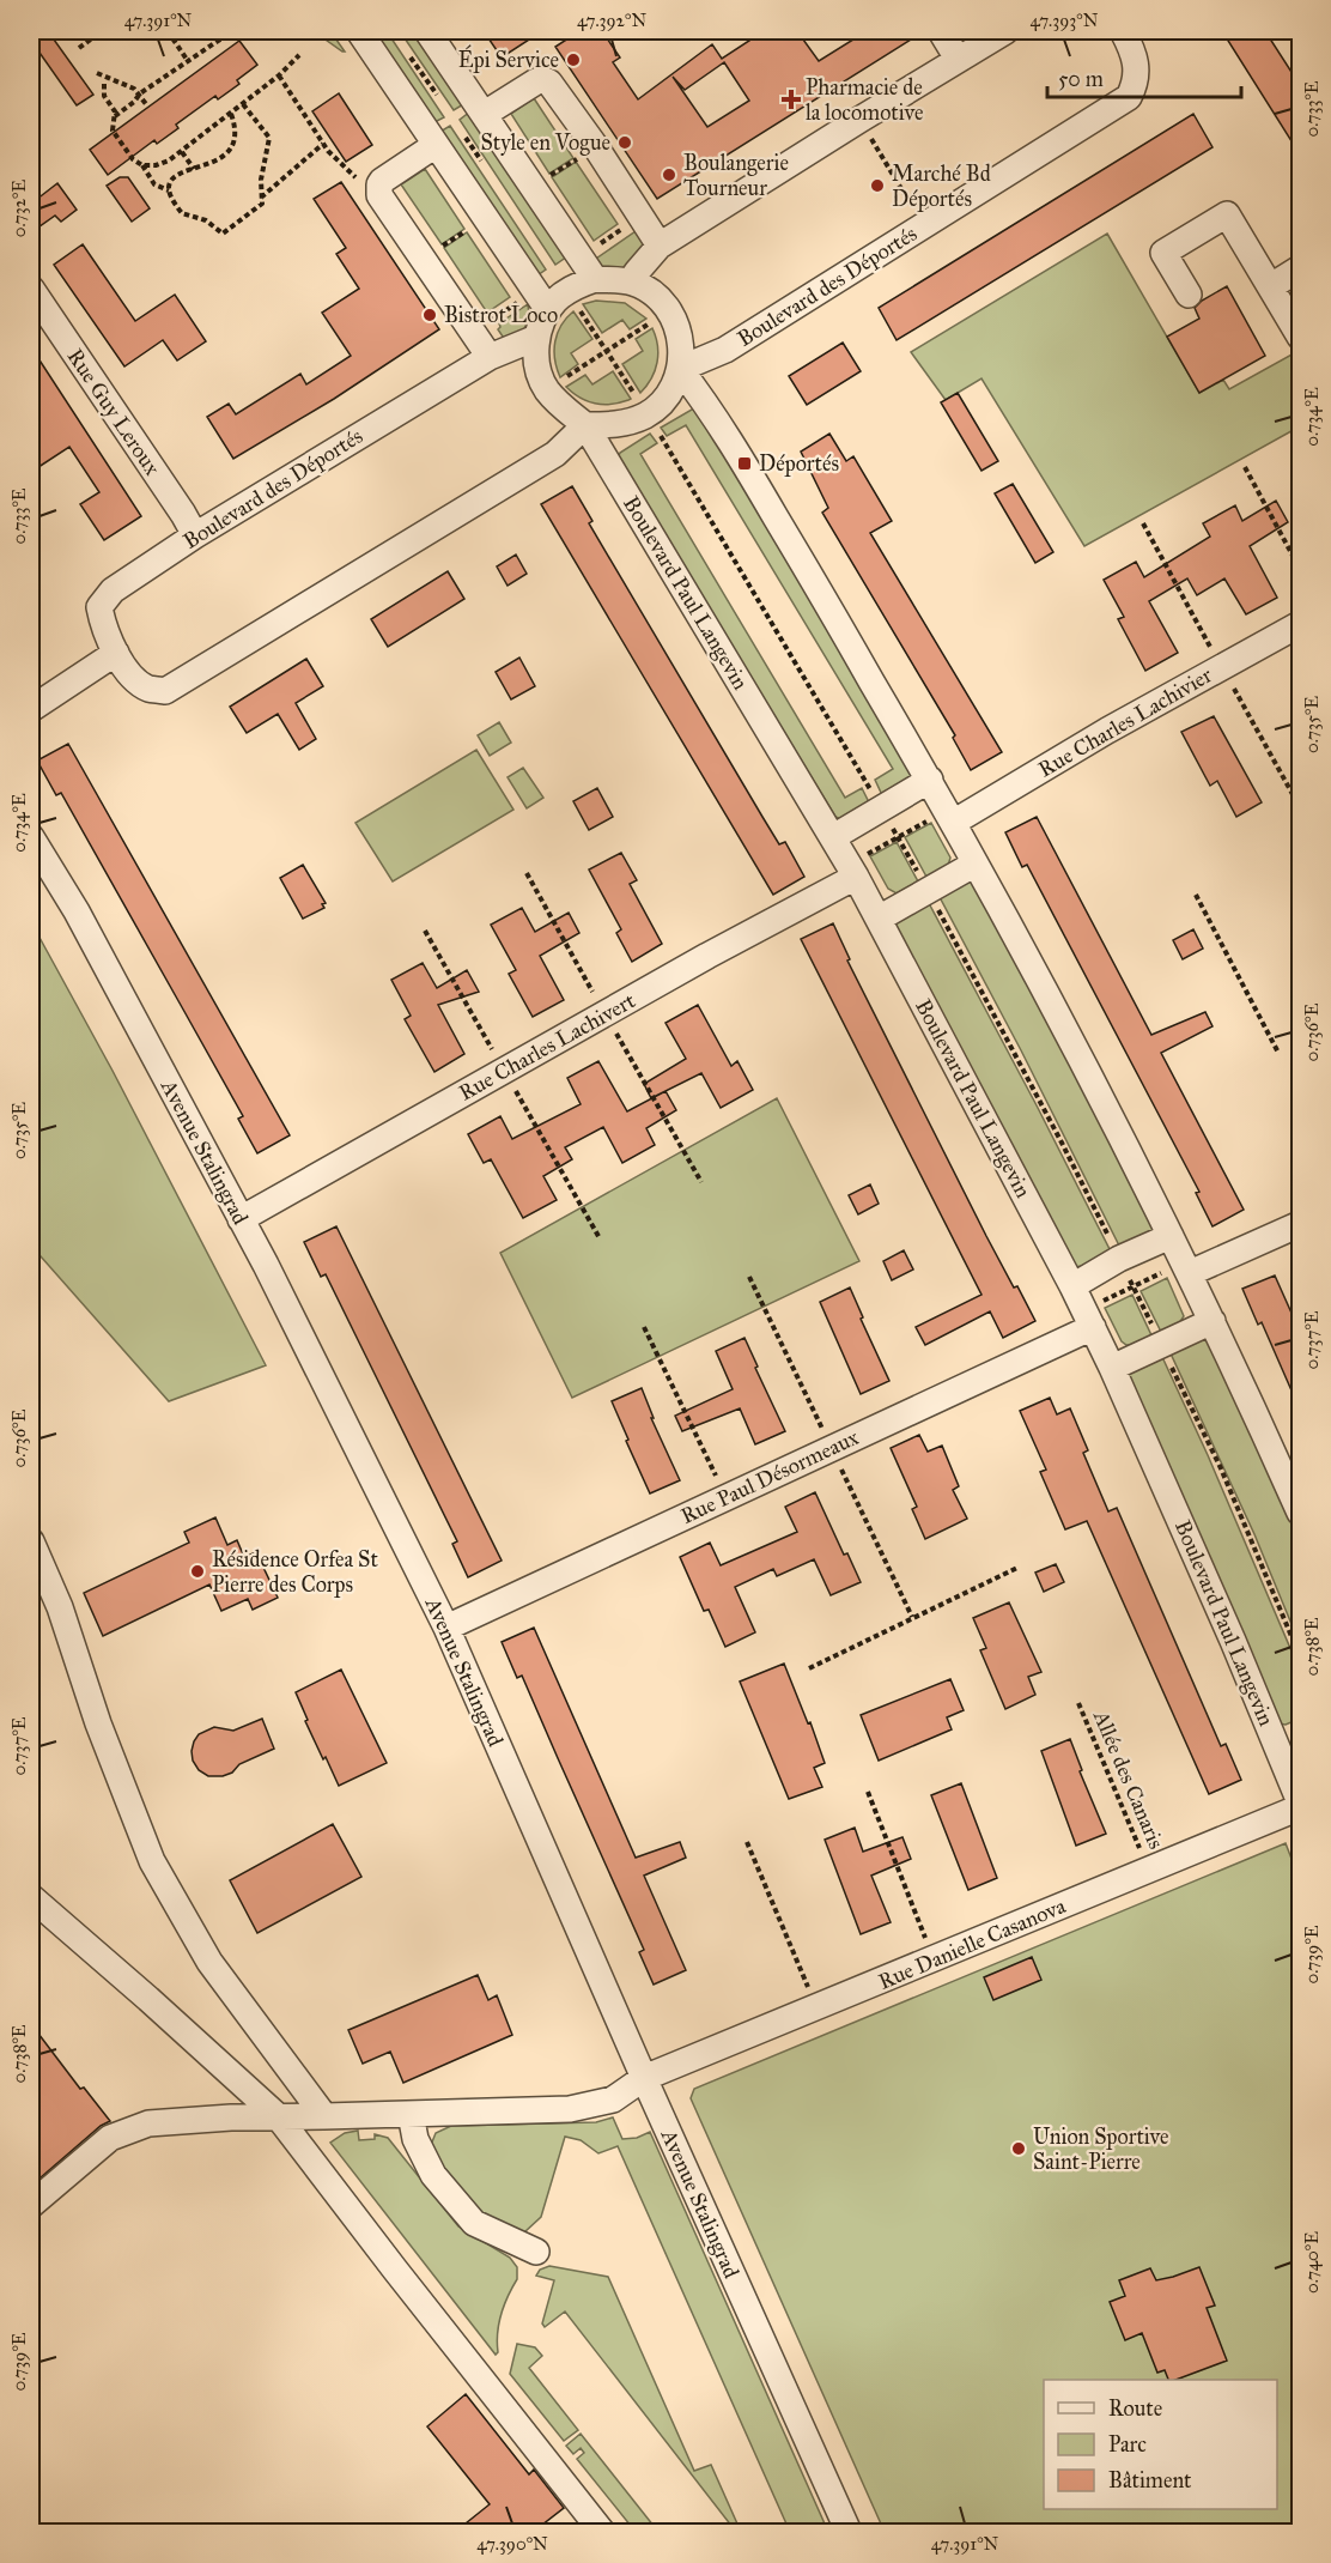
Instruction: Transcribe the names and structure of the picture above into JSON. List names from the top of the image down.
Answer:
{
  "streets": {
    "street": [
      "Boulevard des Déportés",
      "Rue Guy Leroux",
      "Boulevard Paul Langevin",
      "Rue Charles Lachivier",
      "Rue Charles Lachivert",
      "Avenue Stalingrad",
      "Rue Paul Désormeaux",
      "Rue Danielle Casanova"
    ],
    "path": ["Allée des Canaris"]
  },
  "crossings": [
    ["Boulevard des Déportés", "Rue Guy Leroux"],
    ["Boulevard des Déportés", "Boulevard Paul Langevin"],
    ["Boulevard Paul Langevin", "Rue Charles Lachivert"],
    ["Boulevard Paul Langevin", "Rue Paul Désormeaux"],
    ["Boulevard Paul Langevin", "Rue Danielle Casanova"],
    ["Rue Charles Lachivert", "Avenue Stalingrad"],
    ["Avenue Stalingrad", "Rue Paul Désormeaux"],
    ["Avenue Stalingrad", "Rue Danielle Casanova"],
    ["Allée des Canaris", "Rue Danielle Casanova"]
  ],
  "places": {
    "other": [
      "Épi Service",
      "Style en Vogue",
      "Boulangerie Tourneur",
      "Marché Bd Déportés",
      "Bistrot Loco",
      "Résidence Orfea St Pierre des Corps",
      "Union Sportive Saint-Pierre"
    ],
    "health": ["Pharmacie de la locomotive"],
    "transit": ["Déportés"]
  },
  "legend": ["Route", "Parc", "Bâtiment"],
  "scale_bar": "50 m",
  "coordinates": [
    "47.391°N",
    "47.392°N",
    "47.393°N",
    "0.733°E",
    "0.732°E",
    "0.734°E",
    "0.735°E",
    "0.736°E",
    "0.737°E",
    "0.738°E",
    "0.739°E",
    "0.740°E",
    "47.390°N"
  ]
}
